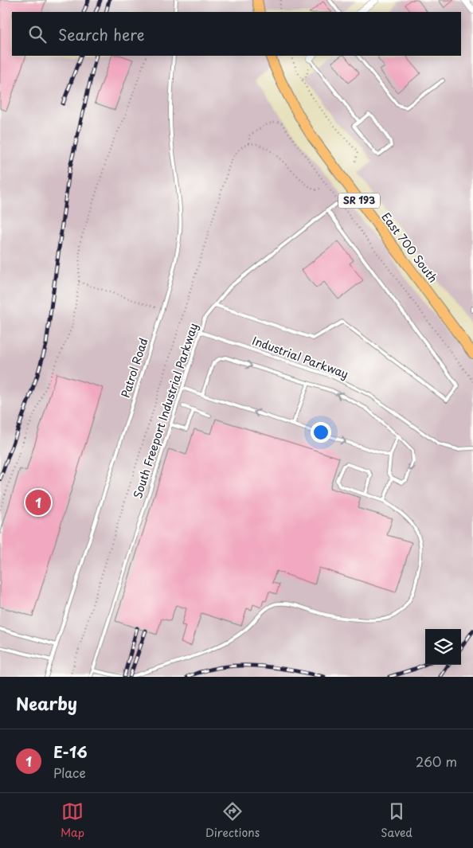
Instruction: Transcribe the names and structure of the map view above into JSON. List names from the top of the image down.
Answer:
{
  "streets": {
    "main road": ["SR 193", "East 700 South"],
    "lane": ["Industrial Parkway", "Patrol Road", "South Freeport Industrial Parkway"]
  },
  "crossings": [
    ["Industrial Parkway", "South Freeport Industrial Parkway"]
  ],
  "page": {
    "search": "Search here",
    "pins": "1",
    "heading": "Nearby",
    "list": [
      {
        "mark": "1",
        "name": "E-16",
        "note": "Place",
        "value": "260 m"
      }
    ],
    "nav": ["Map", "Directions", "Saved"]
  }
}
